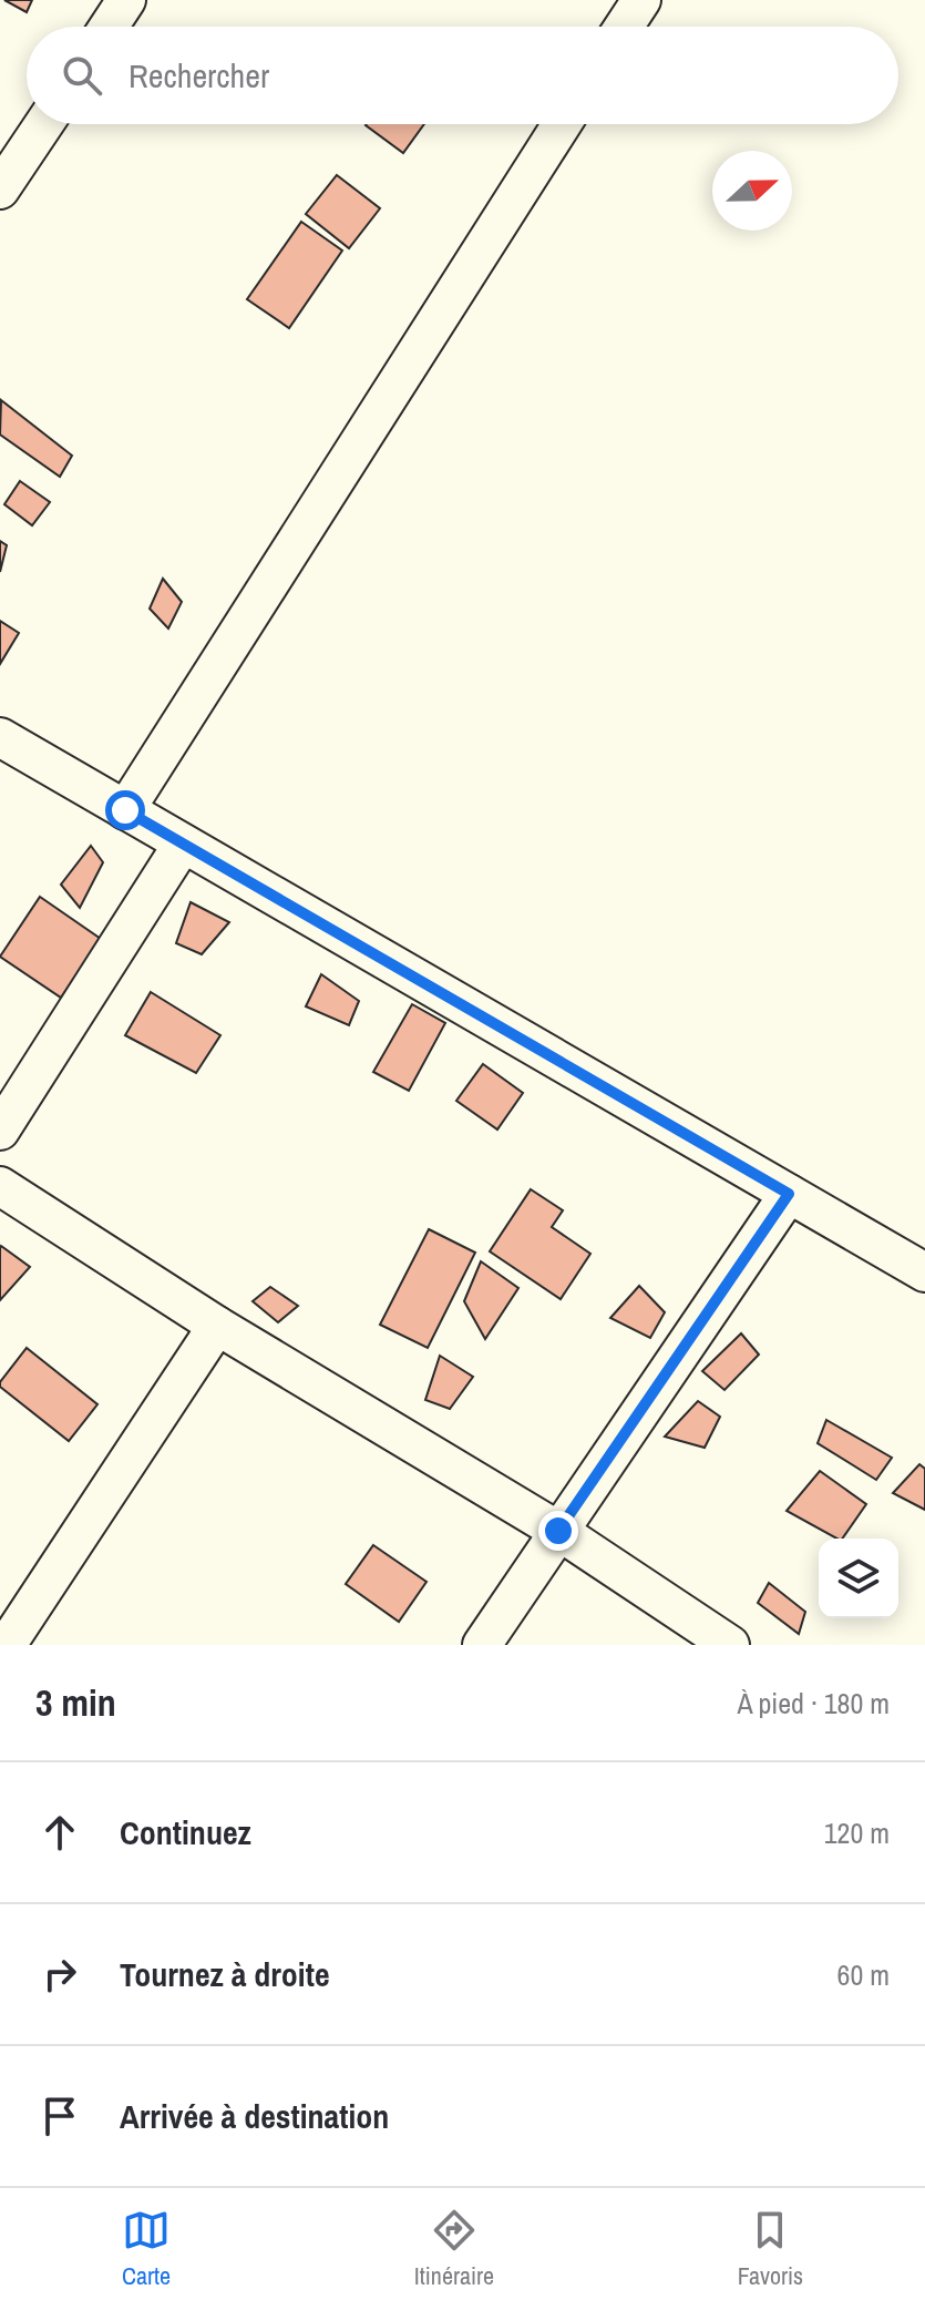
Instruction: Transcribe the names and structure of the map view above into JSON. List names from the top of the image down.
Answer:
{
  "north": "right",
  "page": {
    "search": "Rechercher",
    "heading": ["3 min", "À pied · 180 m"],
    "list": [
      ["Continuez", "120 m"],
      ["Tournez à droite", "60 m"],
      "Arrivée à destination"
    ],
    "nav": ["Carte", "Itinéraire", "Favoris"]
  }
}
